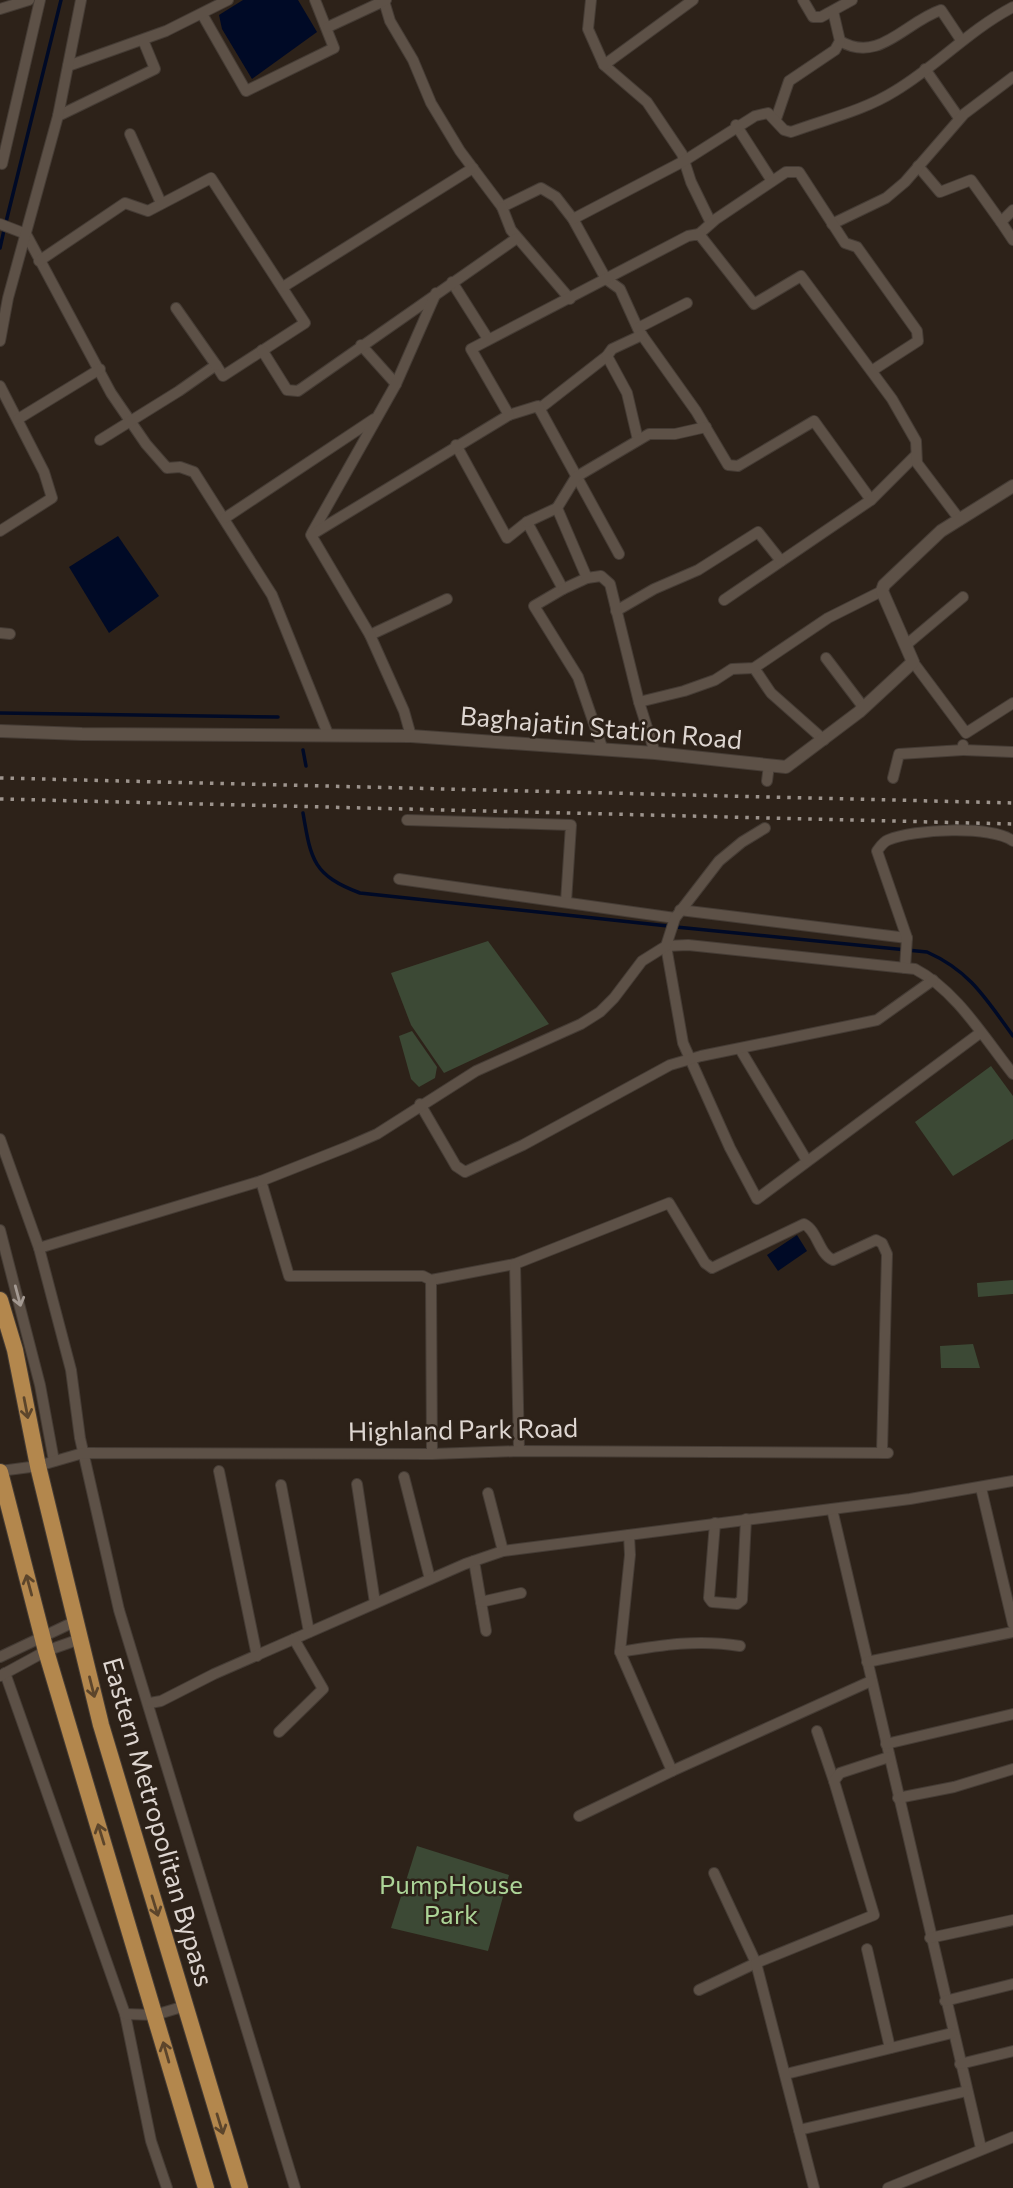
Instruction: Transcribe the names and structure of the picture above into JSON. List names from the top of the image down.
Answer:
{
  "streets": {
    "main road": ["Eastern Metropolitan Bypass"],
    "street": ["Baghajatin Station Road", "Highland Park Road"]
  },
  "crossings": [
    ["Highland Park Road", "Eastern Metropolitan Bypass"]
  ],
  "parks": ["PumpHouse Park"]
}
